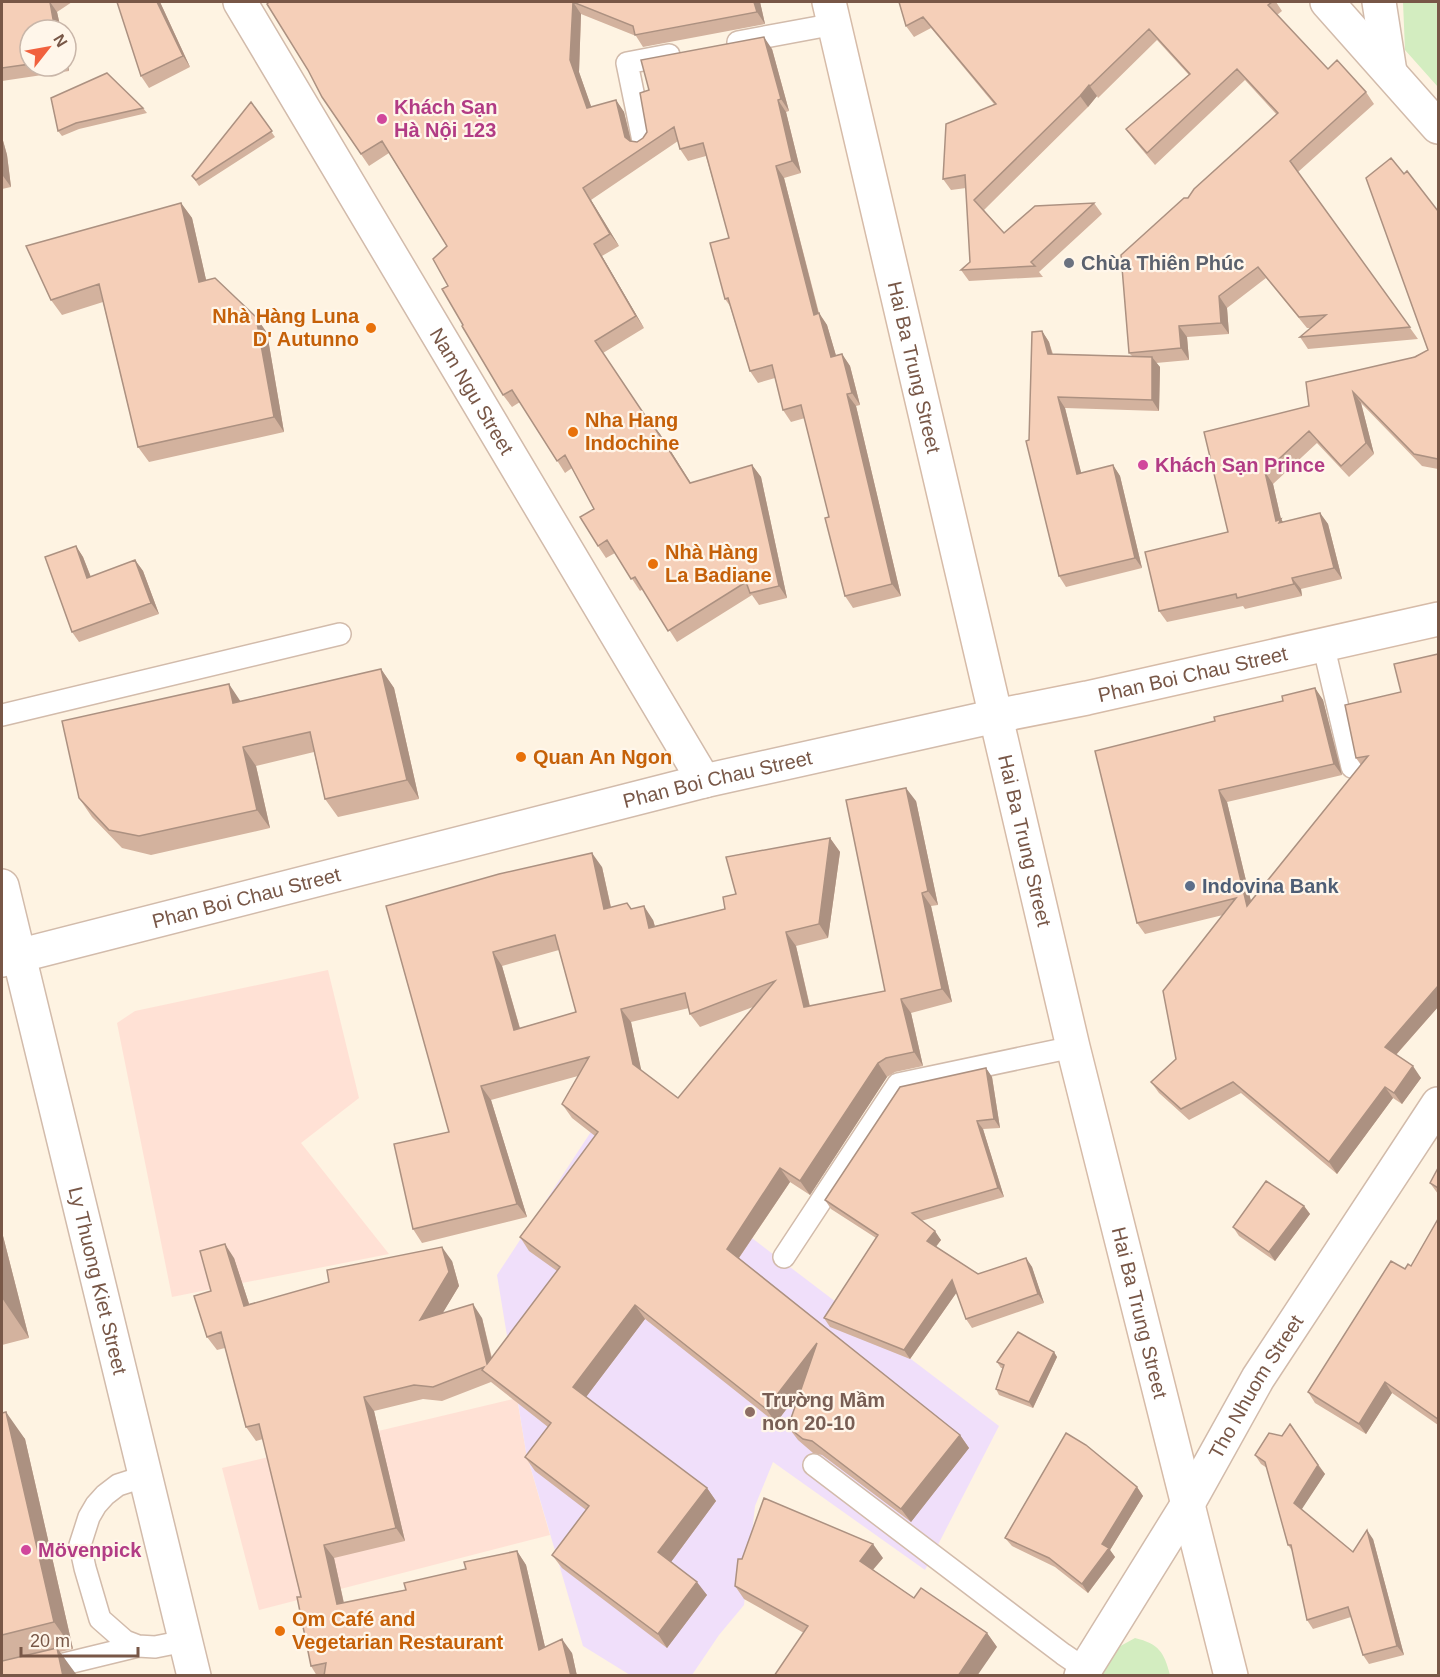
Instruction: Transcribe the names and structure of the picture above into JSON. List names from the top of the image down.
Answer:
{
  "streets": {
    "street": [
      "Hai Ba Trung Street",
      "Nam Ngu Street",
      "Phan Boi Chau Street",
      "Ly Thuong Kiet Street",
      "Tho Nhuom Street"
    ]
  },
  "crossings": [
    ["Hai Ba Trung Street", "Phan Boi Chau Street"],
    ["Hai Ba Trung Street", "Tho Nhuom Street"],
    ["Nam Ngu Street", "Phan Boi Chau Street"],
    ["Phan Boi Chau Street", "Ly Thuong Kiet Street"]
  ],
  "places": [
    "Khách Sạn Hà Nội 123",
    "Chùa Thiên Phúc",
    "Nhà Hàng Luna D' Autunno",
    "Nha Hang Indochine",
    "Khách Sạn Prince",
    "Nhà Hàng La Badiane",
    "Quan An Ngon",
    "Indovina Bank",
    "Trường Mầm non 20-10",
    "Mövenpick",
    "Om Café and Vegetarian Restaurant"
  ],
  "scale_bar": "20 m",
  "north": "top right"
}
